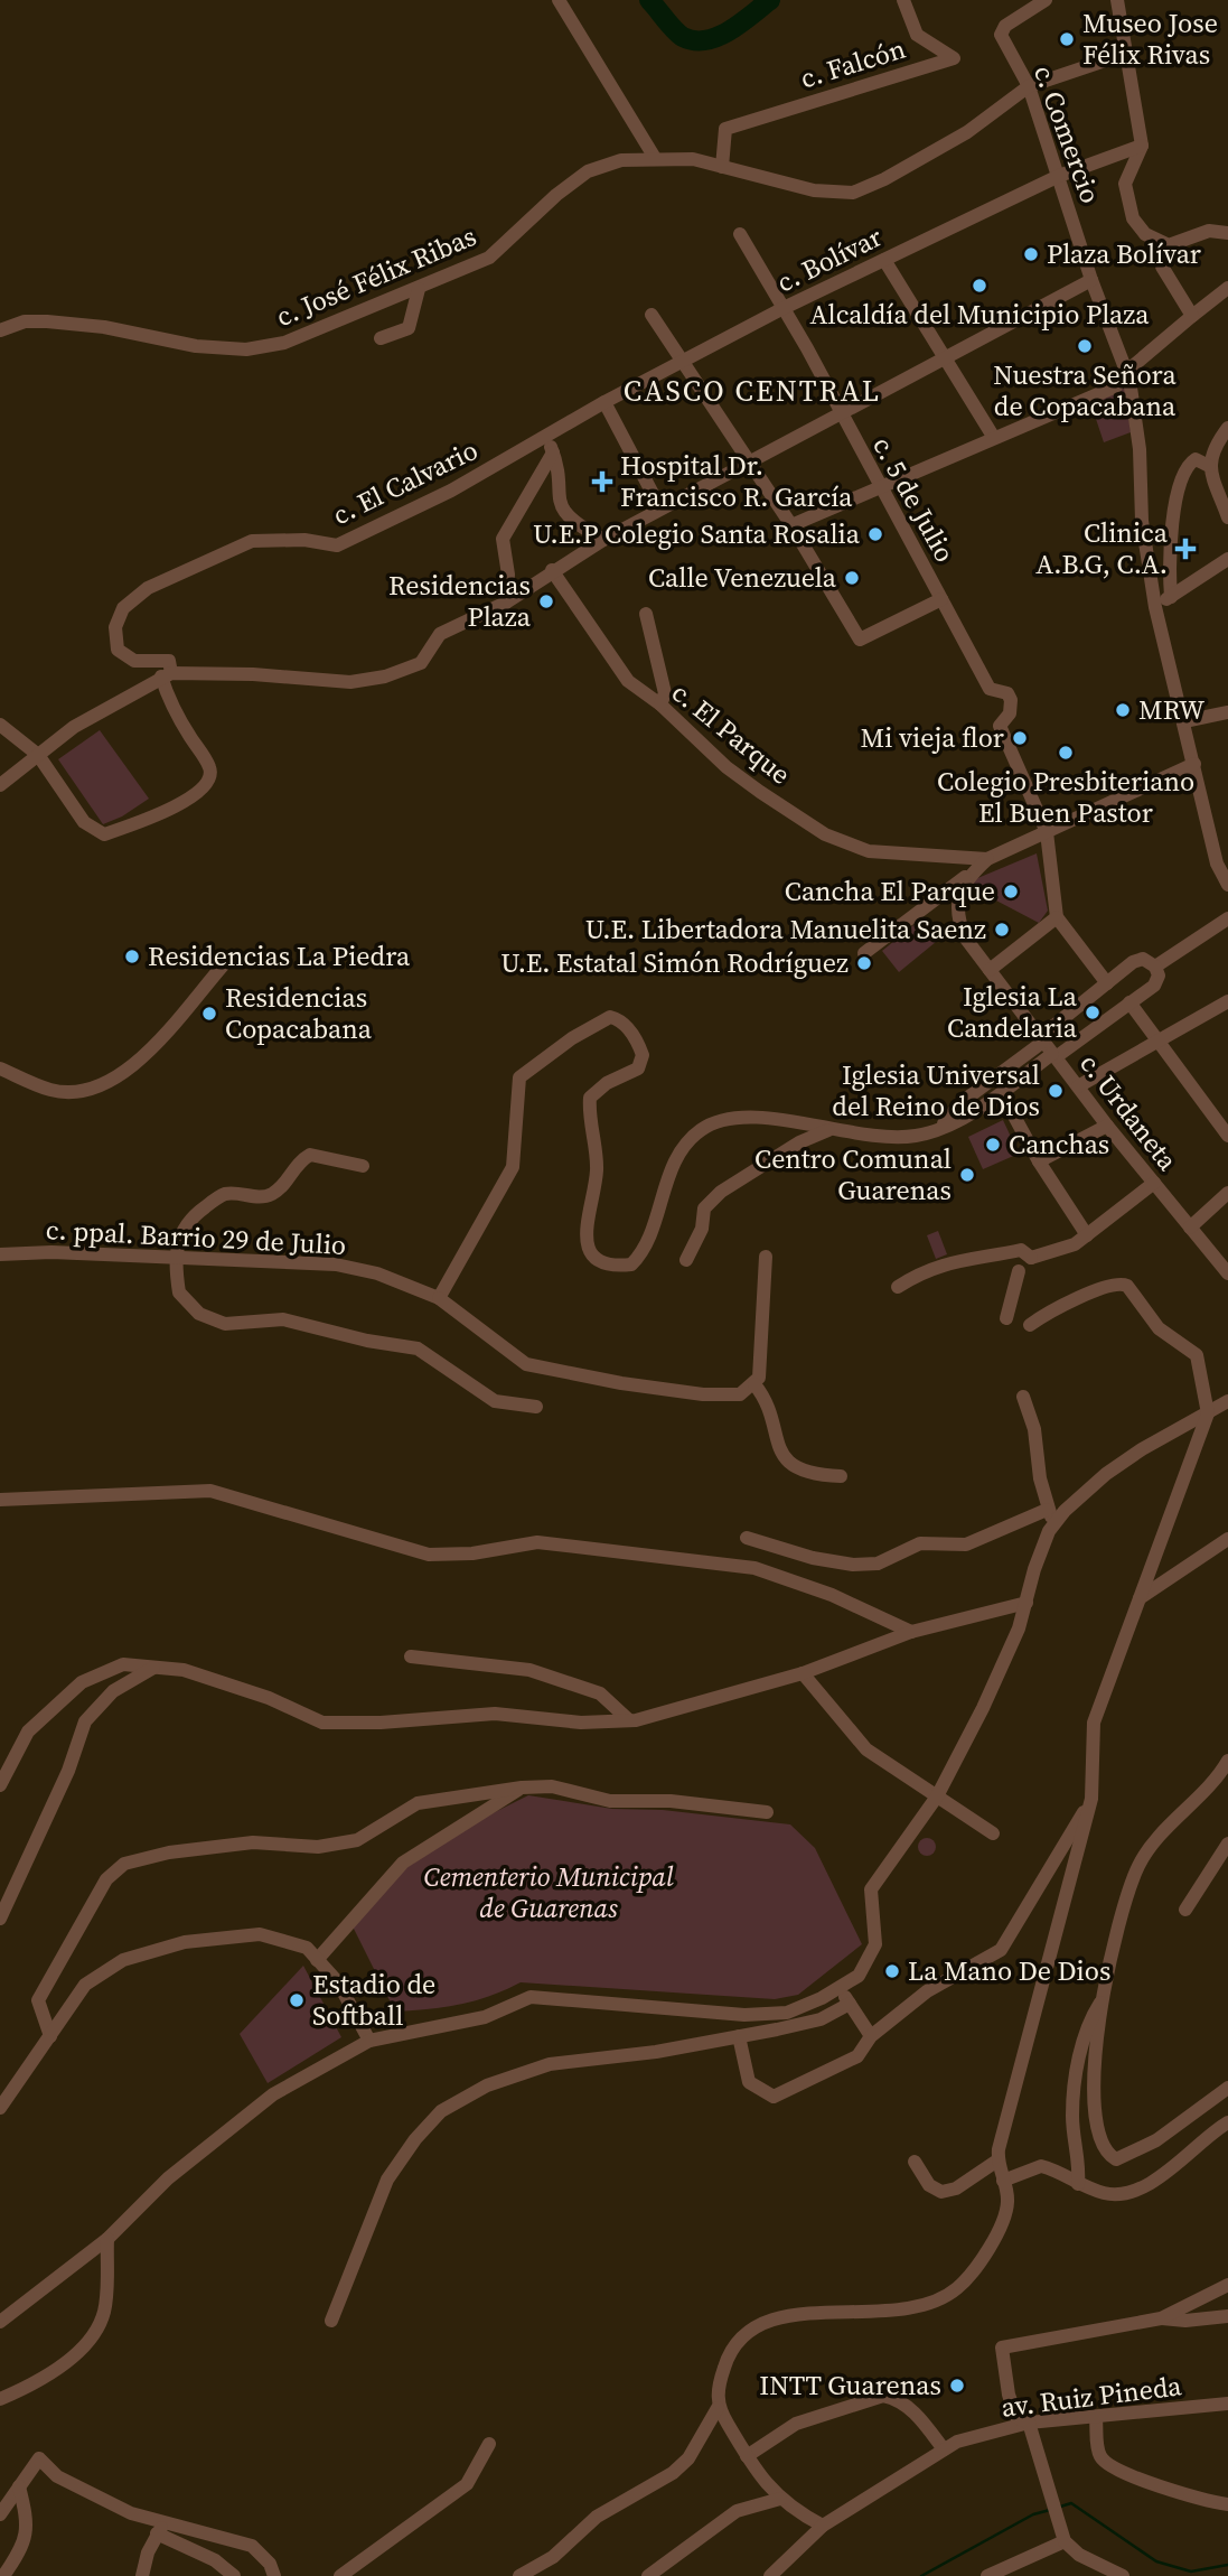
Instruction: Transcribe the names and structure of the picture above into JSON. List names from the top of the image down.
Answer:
{
  "streets": {
    "street": [
      "c. Falcón",
      "c. Comercio",
      "c. Bolívar",
      "c. José Félix Ribas",
      "c. El Calvario",
      "c. 5 de Julio",
      "c. El Parque",
      "c. Urdaneta",
      "c. ppal. Barrio 29 de Julio",
      "av. Ruiz Pineda"
    ]
  },
  "crossings": [
    ["c. Falcón", "c. José Félix Ribas"],
    ["c. Comercio", "c. Bolívar"],
    ["c. Comercio", "c. José Félix Ribas"],
    ["c. Comercio", "c. El Parque"],
    ["c. Bolívar", "c. El Calvario"],
    ["c. Bolívar", "c. 5 de Julio"],
    ["c. 5 de Julio", "c. El Parque"],
    ["c. El Parque", "c. Urdaneta"]
  ],
  "districts": ["CASCO CENTRAL"],
  "parks": ["Cementerio Municipal de Guarenas"],
  "places": {
    "other": [
      "Museo Jose Félix Rivas",
      "Plaza Bolívar",
      "Alcaldía del Municipio Plaza",
      "Nuestra Señora de Copacabana",
      "U.E.P Colegio Santa Rosalia",
      "Calle Venezuela",
      "Residencias Plaza",
      "MRW",
      "Mi vieja flor",
      "Colegio Presbiteriano El Buen Pastor",
      "Cancha El Parque",
      "U.E. Libertadora Manuelita Saenz",
      "Residencias La Piedra",
      "U.E. Estatal Simón Rodríguez",
      "Iglesia La Candelaria",
      "Residencias Copacabana",
      "Iglesia Universal del Reino de Dios",
      "Canchas",
      "Centro Comunal Guarenas",
      "La Mano De Dios",
      "Estadio de Softball",
      "INTT Guarenas"
    ],
    "health": ["Hospital Dr. Francisco R. García", "Clinica A.B.G, C.A."]
  }
}
